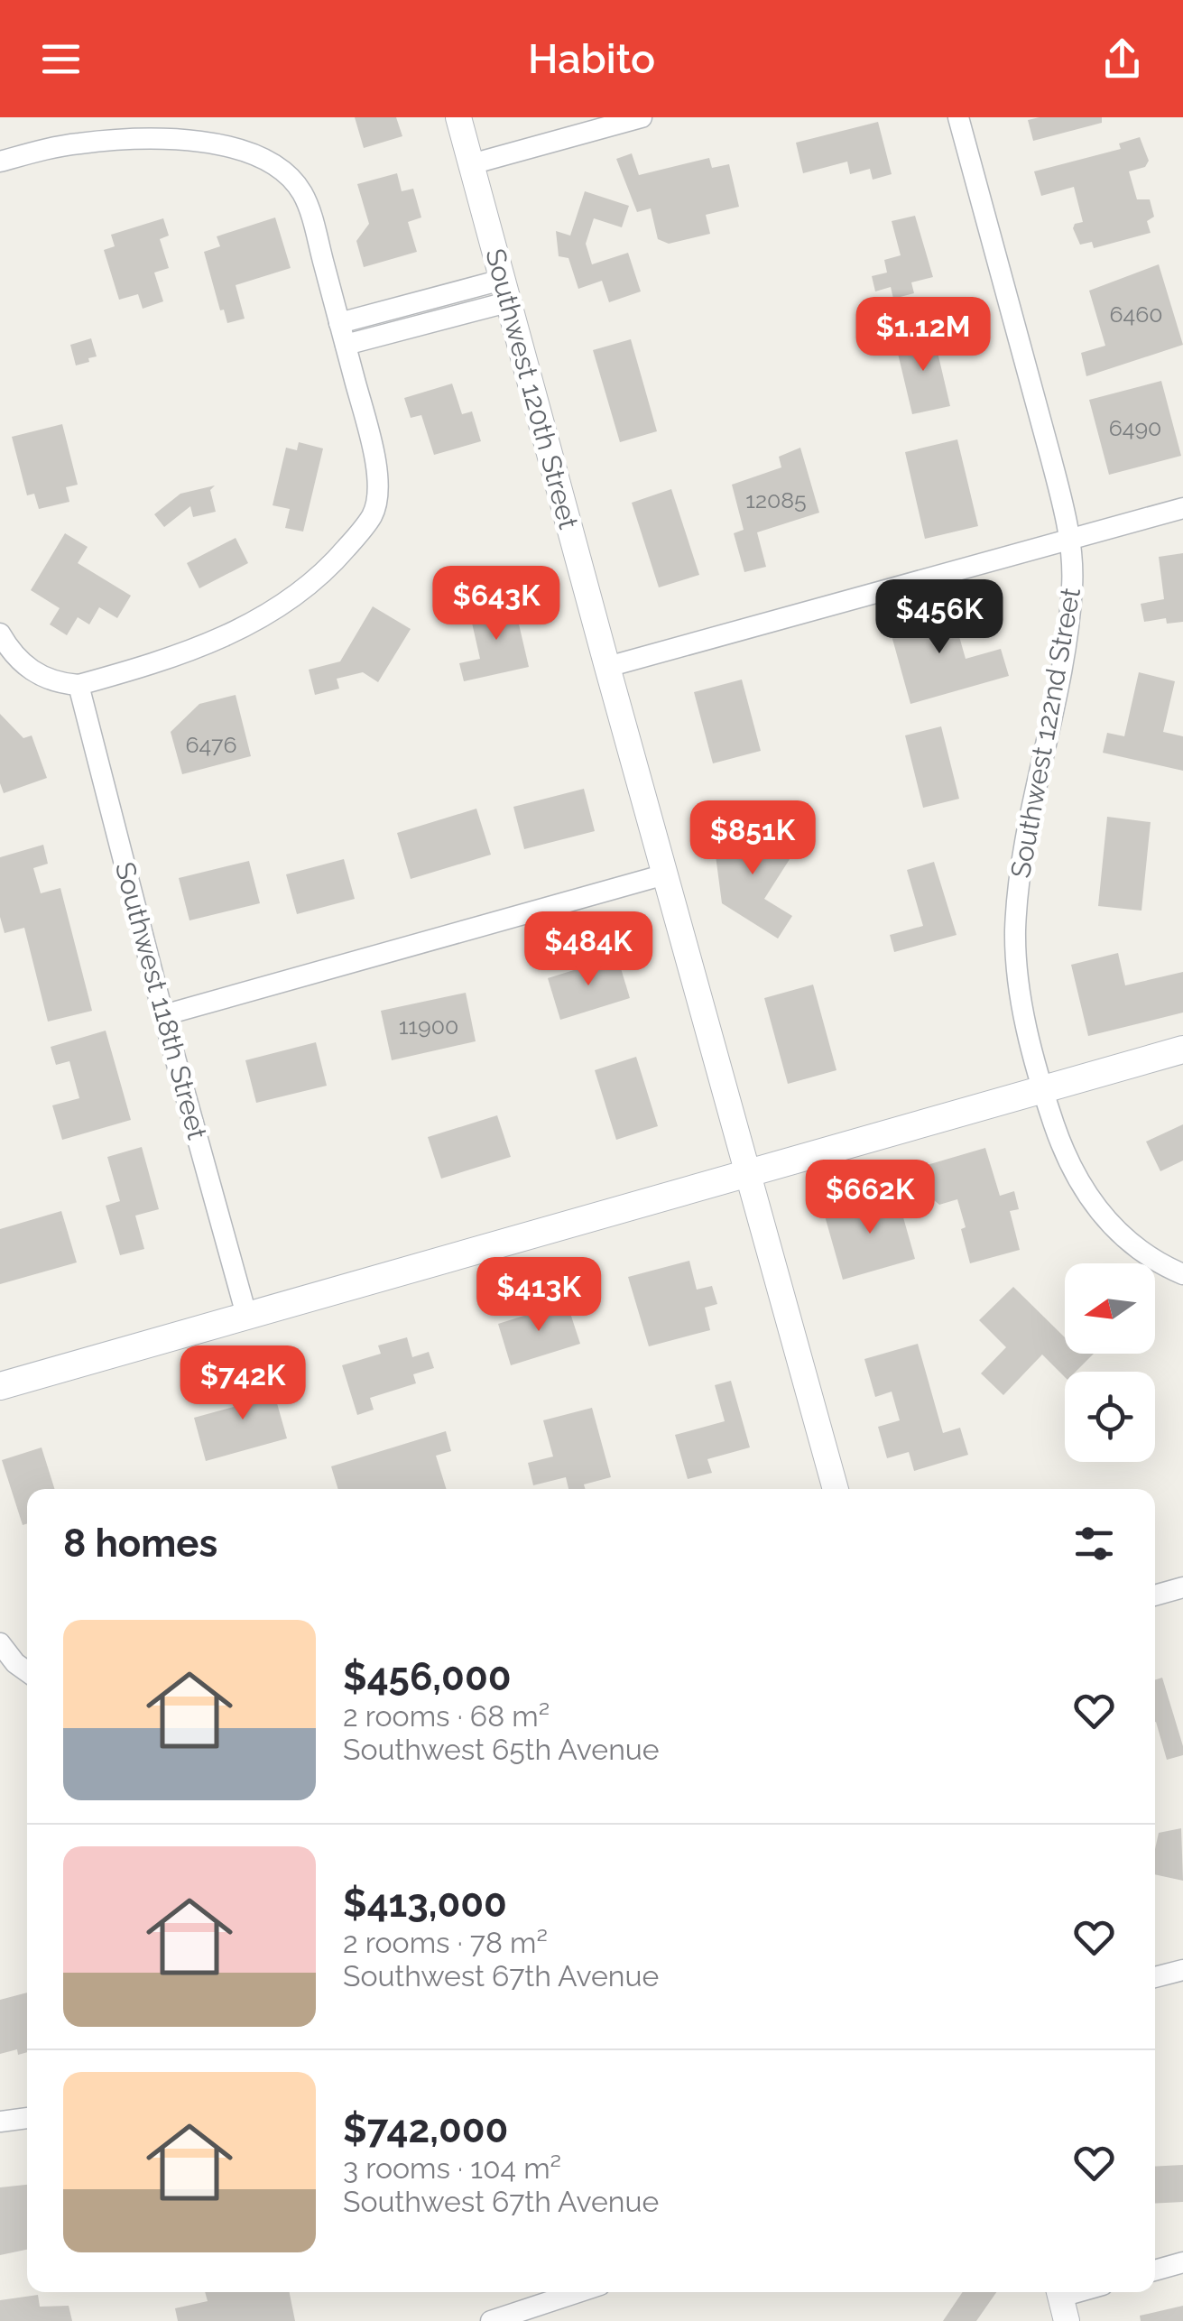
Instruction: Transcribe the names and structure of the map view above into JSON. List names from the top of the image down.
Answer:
{
  "streets": {
    "street": ["Southwest 120th Street", "Southwest 122nd Street", "Southwest 118th Street"]
  },
  "house_numbers": [
    "6460",
    "6490",
    "12085",
    "6476",
    "11900"
  ],
  "north": "left",
  "page": {
    "header": "Habito",
    "price": [
      "$1.12M",
      "$643K",
      "$456K",
      "$851K",
      "$484K",
      "$662K",
      "$413K",
      "$742K"
    ],
    "heading": "8 homes",
    "list": [
      {
        "name": "$456,000",
        "note": "2 rooms · 68 m² · Southwest 65th Avenue"
      },
      {
        "name": "$413,000",
        "note": "2 rooms · 78 m² · Southwest 67th Avenue"
      },
      {
        "name": "$742,000",
        "note": "3 rooms · 104 m² · Southwest 67th Avenue"
      }
    ]
  }
}
